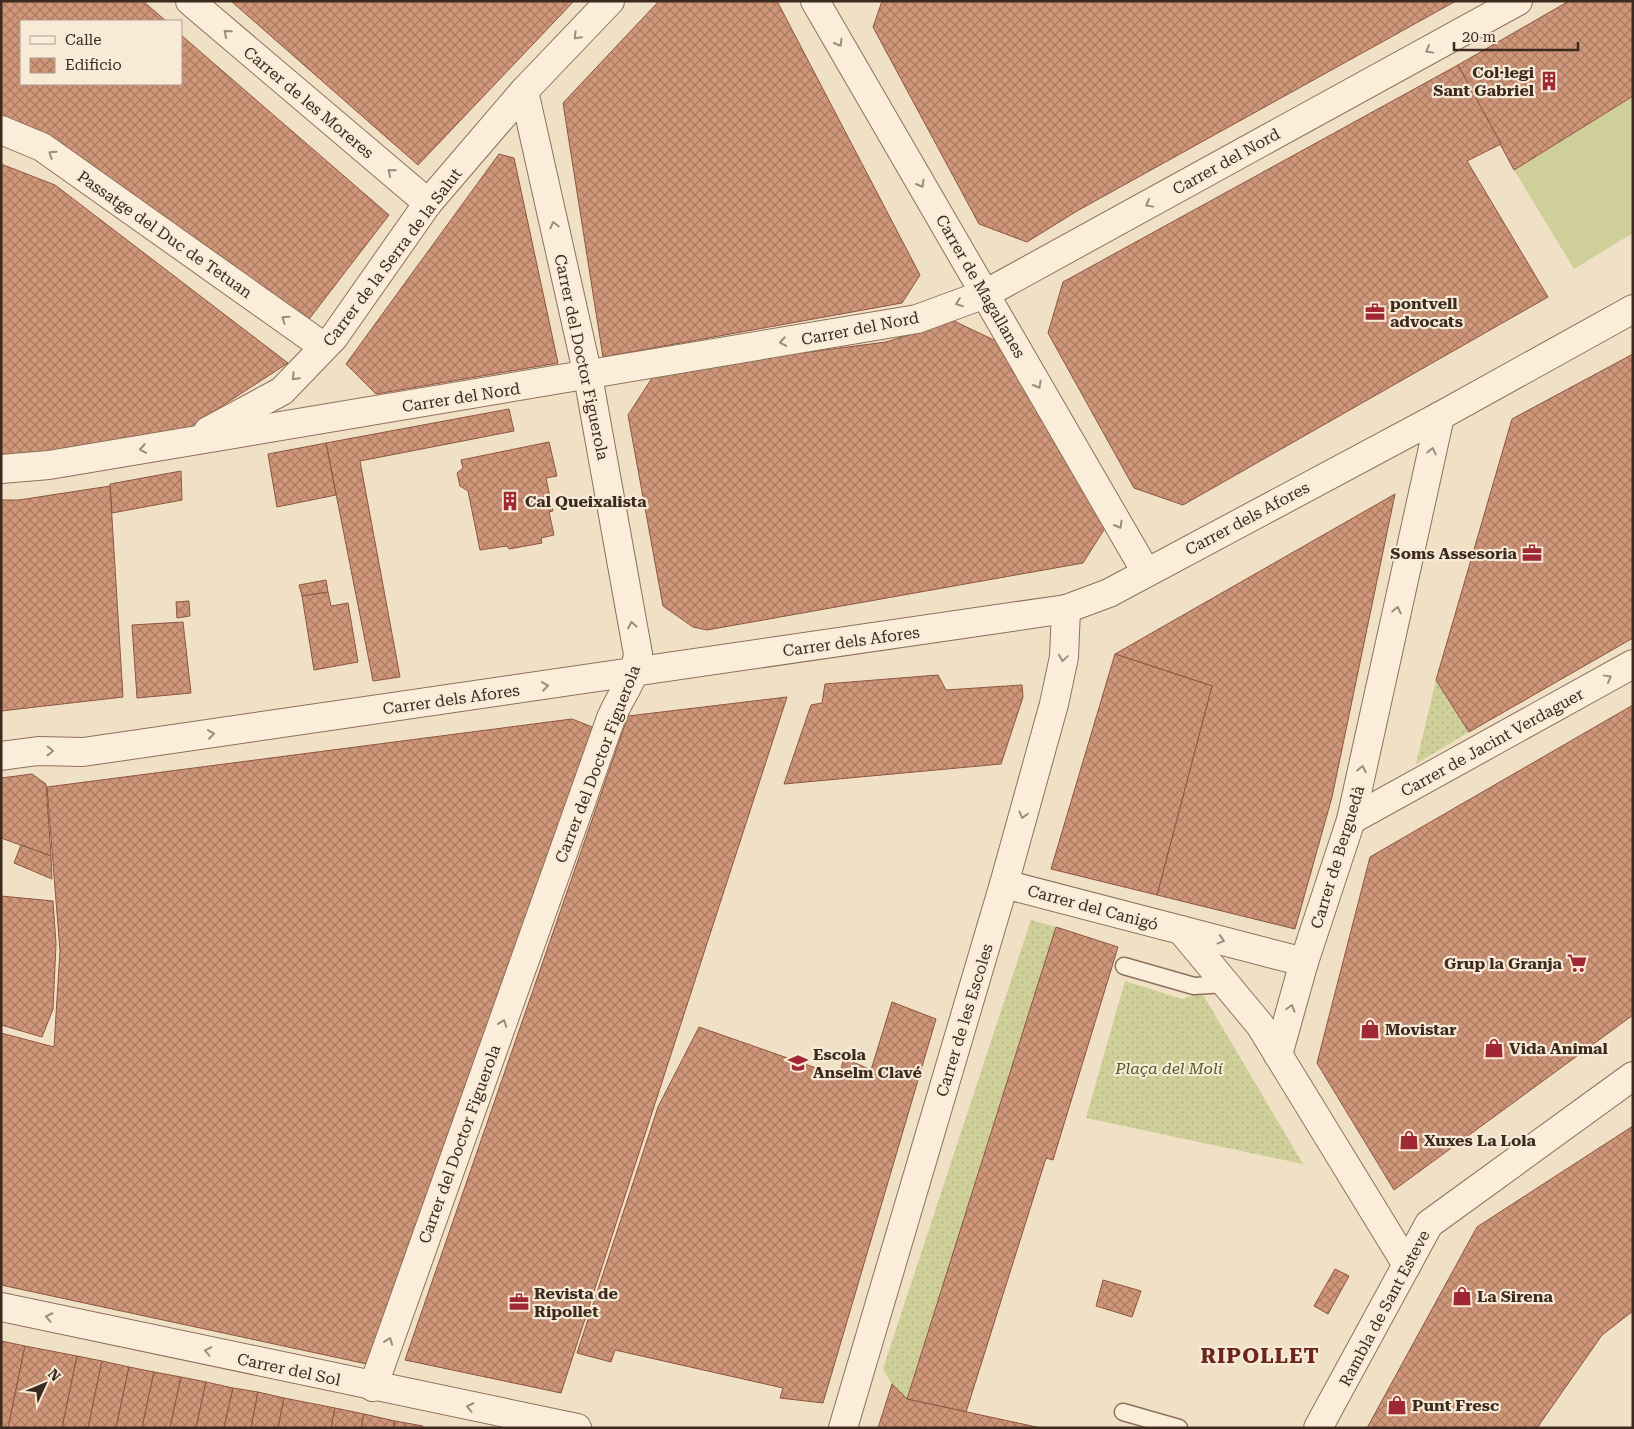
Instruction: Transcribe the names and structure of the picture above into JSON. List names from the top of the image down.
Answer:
{
  "streets": {
    "street": [
      "Carrer de les Moreres",
      "Carrer del Nord",
      "Passatge del Duc de Tetuan",
      "Carrer de la Serra de la Salut",
      "Carrer de Magallanes",
      "Carrer del Doctor Figuerola",
      "Carrer dels Afores",
      "Carrer de Jacint Verdaguer",
      "Carrer de Berguedà",
      "Carrer del Canigó",
      "Carrer de les Escoles",
      "Rambla de Sant Esteve",
      "Carrer del Sol"
    ]
  },
  "crossings": [
    ["Carrer de les Moreres", "Carrer de la Serra de la Salut"],
    ["Carrer del Nord", "Carrer de la Serra de la Salut"],
    ["Carrer del Nord", "Carrer de Magallanes"],
    ["Carrer del Nord", "Carrer del Doctor Figuerola"],
    ["Passatge del Duc de Tetuan", "Carrer de la Serra de la Salut"],
    ["Carrer de la Serra de la Salut", "Carrer del Doctor Figuerola"],
    ["Carrer de Magallanes", "Carrer dels Afores"],
    ["Carrer del Doctor Figuerola", "Carrer dels Afores"],
    ["Carrer del Doctor Figuerola", "Carrer del Sol"],
    ["Carrer dels Afores", "Carrer de Berguedà"],
    ["Carrer dels Afores", "Carrer de les Escoles"],
    ["Carrer de Jacint Verdaguer", "Carrer de Berguedà"],
    ["Carrer de Berguedà", "Carrer del Canigó"],
    ["Carrer del Canigó", "Carrer de les Escoles"]
  ],
  "one_way": [
    "Carrer de les Moreres",
    "Carrer del Nord",
    "Passatge del Duc de Tetuan",
    "Carrer de la Serra de la Salut",
    "Carrer de Magallanes",
    "Carrer del Doctor Figuerola",
    "Carrer dels Afores",
    "Carrer de Jacint Verdaguer",
    "Carrer de Berguedà",
    "Carrer del Sol"
  ],
  "districts": ["RIPOLLET"],
  "parks": ["Plaça del Molí"],
  "places": {
    "building": ["Col·legi Sant Gabriel", "Cal Queixalista"],
    "office": ["pontvell advocats", "Soms Assesoria", "Revista de Ripollet"],
    "supermarket": ["Grup la Granja"],
    "shop": [
      "Movistar",
      "Vida Animal",
      "Xuxes La Lola",
      "La Sirena",
      "Punt Fresc"
    ],
    "school or university": ["Escola Anselm Clavé"]
  },
  "legend": ["Calle", "Edificio"],
  "scale_bar": "20 m",
  "north": "top right"
}
